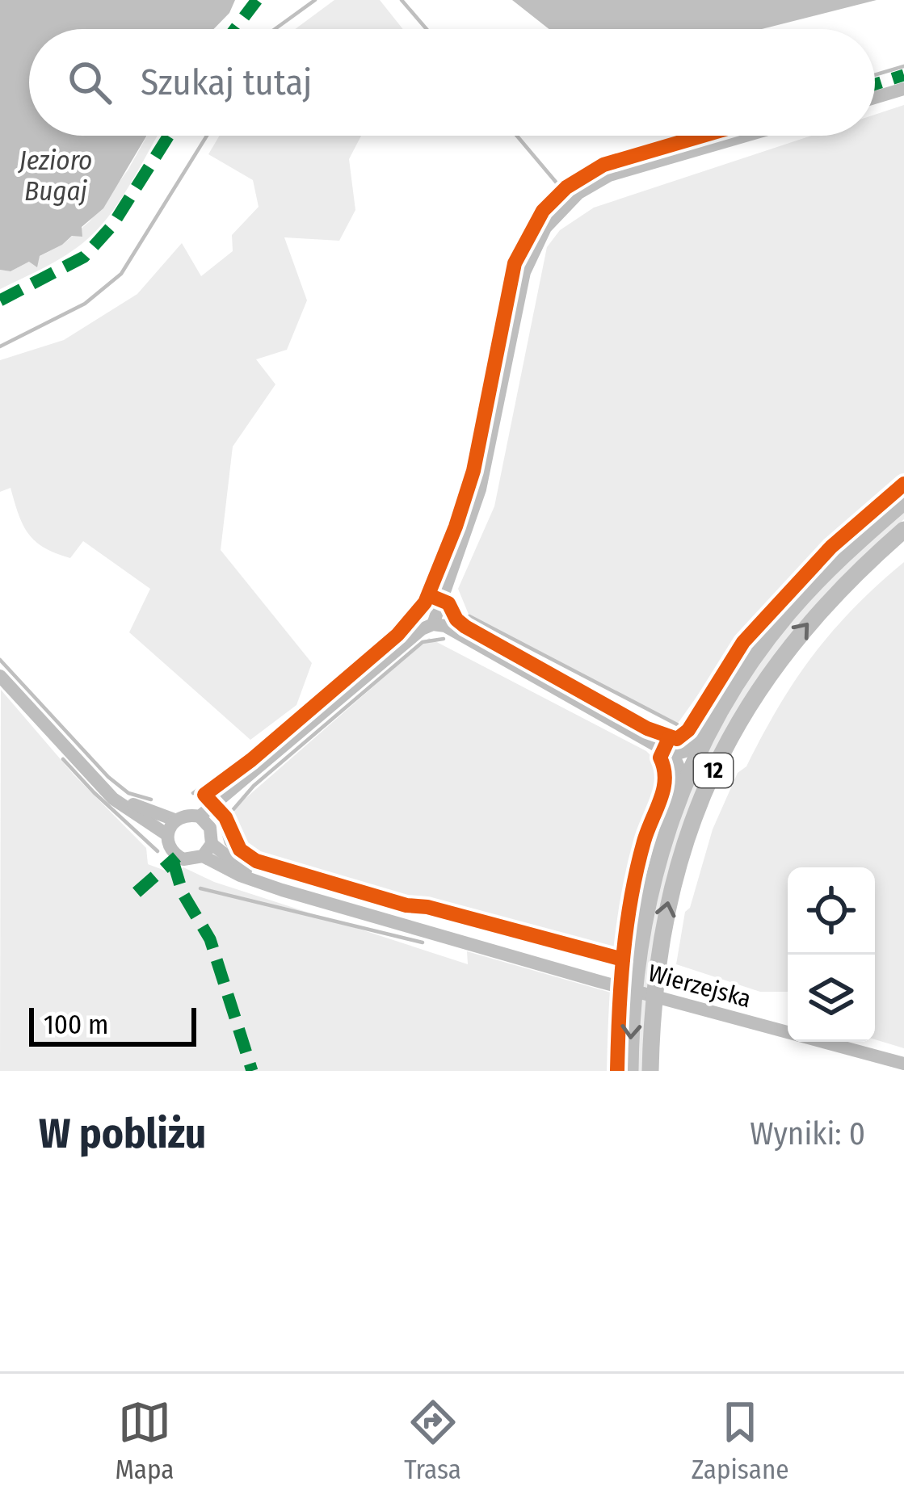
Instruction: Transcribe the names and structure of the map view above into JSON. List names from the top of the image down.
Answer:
{
  "streets": {
    "main road": ["12"],
    "street": ["Wierzejska"]
  },
  "water": ["Jezioro Bugaj"],
  "scale_bar": "100 m",
  "page": {
    "search": "Szukaj tutaj",
    "scale": "100 m",
    "heading": ["W pobliżu", "Wyniki: 0"],
    "nav": ["Mapa", "Trasa", "Zapisane"]
  }
}
